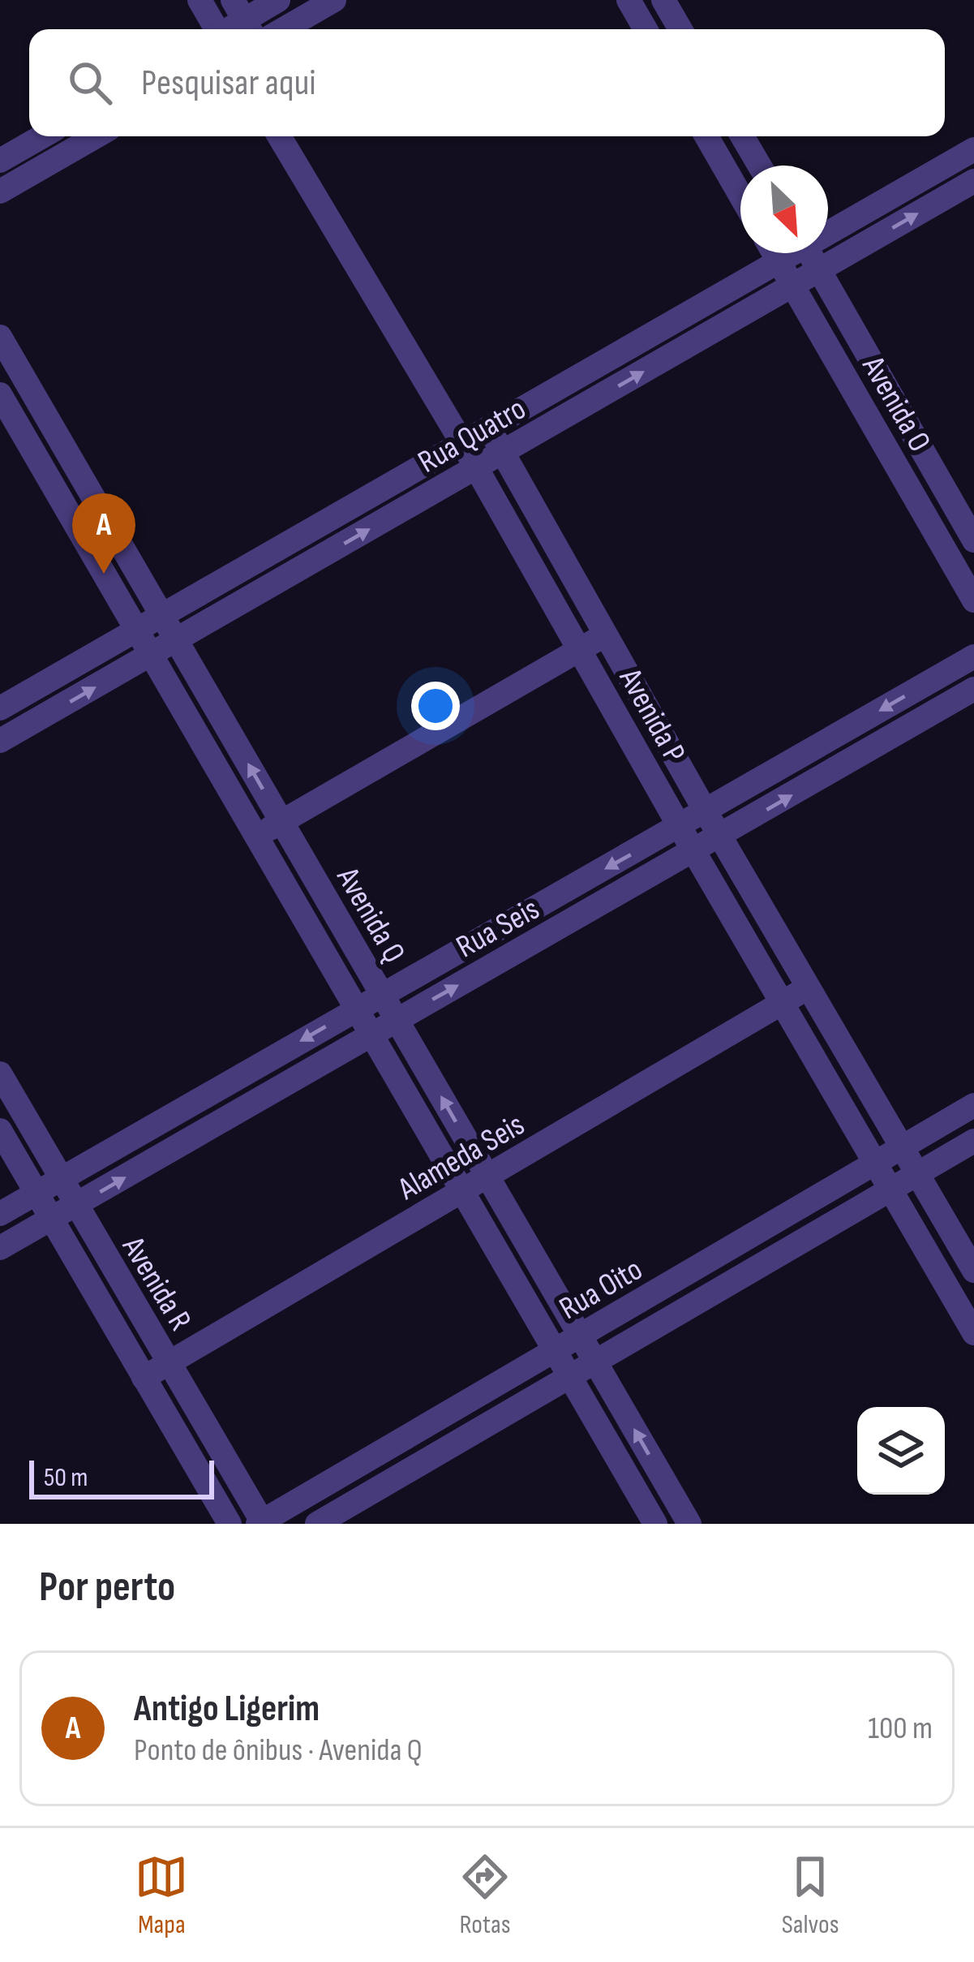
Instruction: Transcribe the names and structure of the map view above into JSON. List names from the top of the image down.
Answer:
{
  "streets": {
    "street": [
      "Avenida O",
      "Rua Quatro",
      "Avenida P",
      "Avenida Q",
      "Rua Seis",
      "Alameda Seis",
      "Avenida R",
      "Rua Oito"
    ]
  },
  "crossings": [
    ["Avenida O", "Rua Quatro"],
    ["Rua Quatro", "Avenida P"],
    ["Rua Quatro", "Avenida Q"],
    ["Avenida P", "Rua Seis"],
    ["Avenida P", "Alameda Seis"],
    ["Avenida P", "Rua Oito"],
    ["Avenida Q", "Rua Seis"],
    ["Avenida Q", "Alameda Seis"],
    ["Avenida Q", "Rua Oito"],
    ["Rua Seis", "Avenida R"],
    ["Alameda Seis", "Avenida R"],
    ["Avenida R", "Rua Oito"]
  ],
  "scale_bar": "50 m",
  "north": "bottom right",
  "page": {
    "search": "Pesquisar aqui",
    "pins": "A",
    "scale": "50 m",
    "heading": "Por perto",
    "list": [
      {
        "mark": "A",
        "name": "Antigo Ligerim",
        "note": "Ponto de ônibus · Avenida Q",
        "value": "100 m"
      }
    ],
    "nav": ["Mapa", "Rotas", "Salvos"]
  }
}
